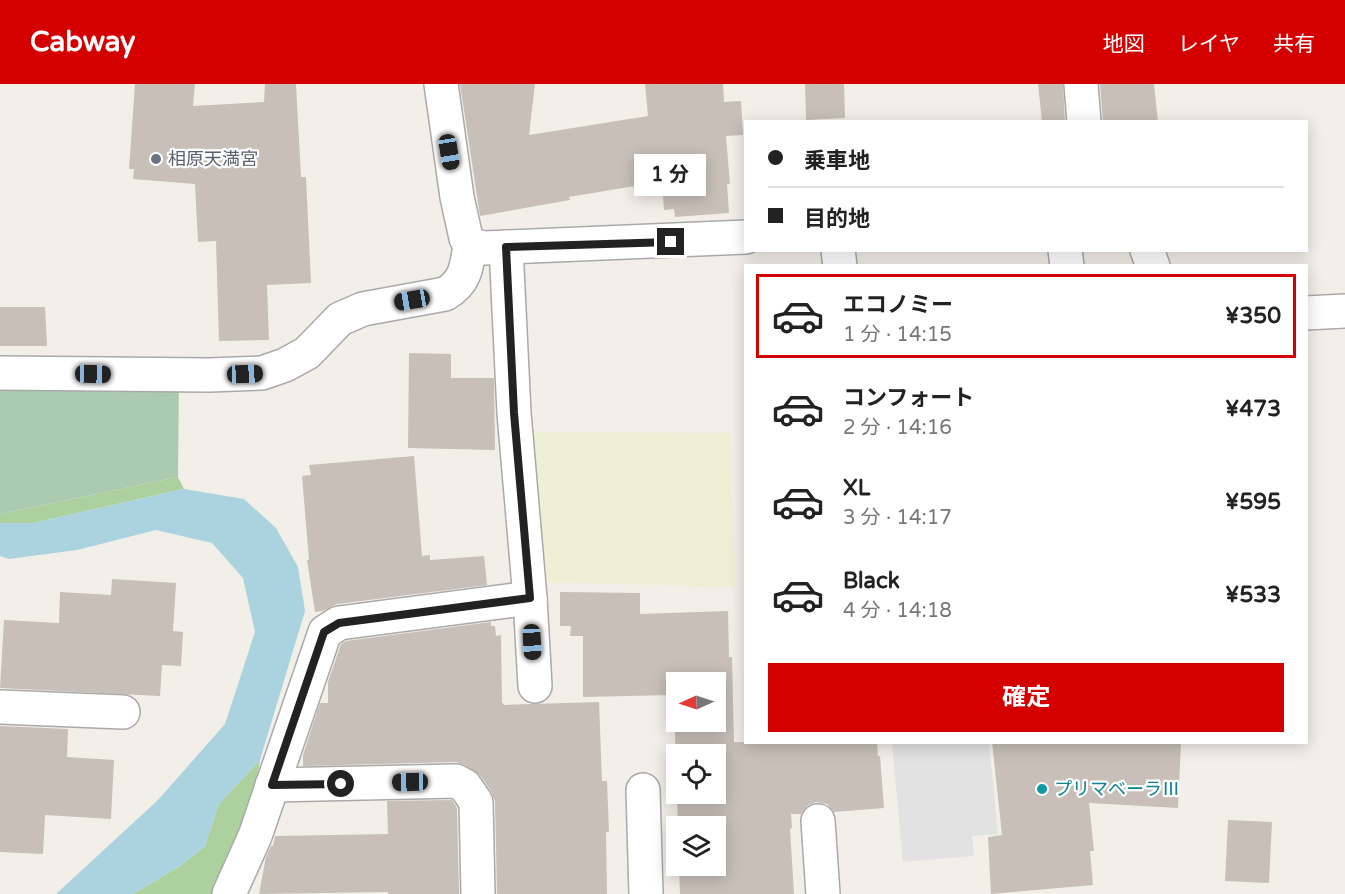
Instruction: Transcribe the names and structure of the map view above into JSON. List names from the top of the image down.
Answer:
{
  "places": ["相原天満宮", "プリマベーラⅢ"],
  "north": "left",
  "page": {
    "header": "Cabway",
    "nav": ["地図", "レイヤ", "共有"],
    "banner": ["乗車地", "目的地"],
    "bubble": "1 分",
    "list": [
      {
        "name": "エコノミー",
        "note": "1 分 · 14:15",
        "value": "¥350"
      },
      {
        "name": "コンフォート",
        "note": "2 分 · 14:16",
        "value": "¥473"
      },
      {
        "name": "XL",
        "note": "3 分 · 14:17",
        "value": "¥595"
      },
      {
        "name": "Black",
        "note": "4 分 · 14:18",
        "value": "¥533"
      }
    ],
    "buttons": "確定"
  }
}
